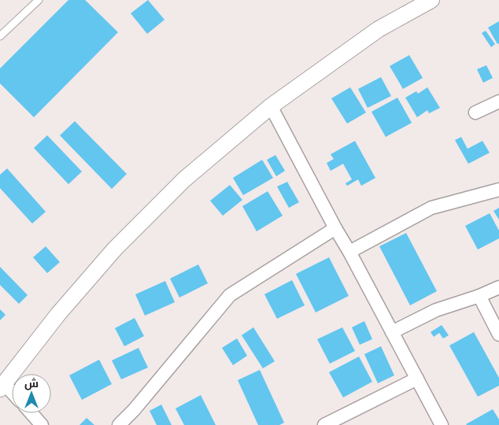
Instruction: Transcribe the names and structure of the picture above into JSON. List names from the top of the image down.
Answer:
{
  "north": "top"
}
